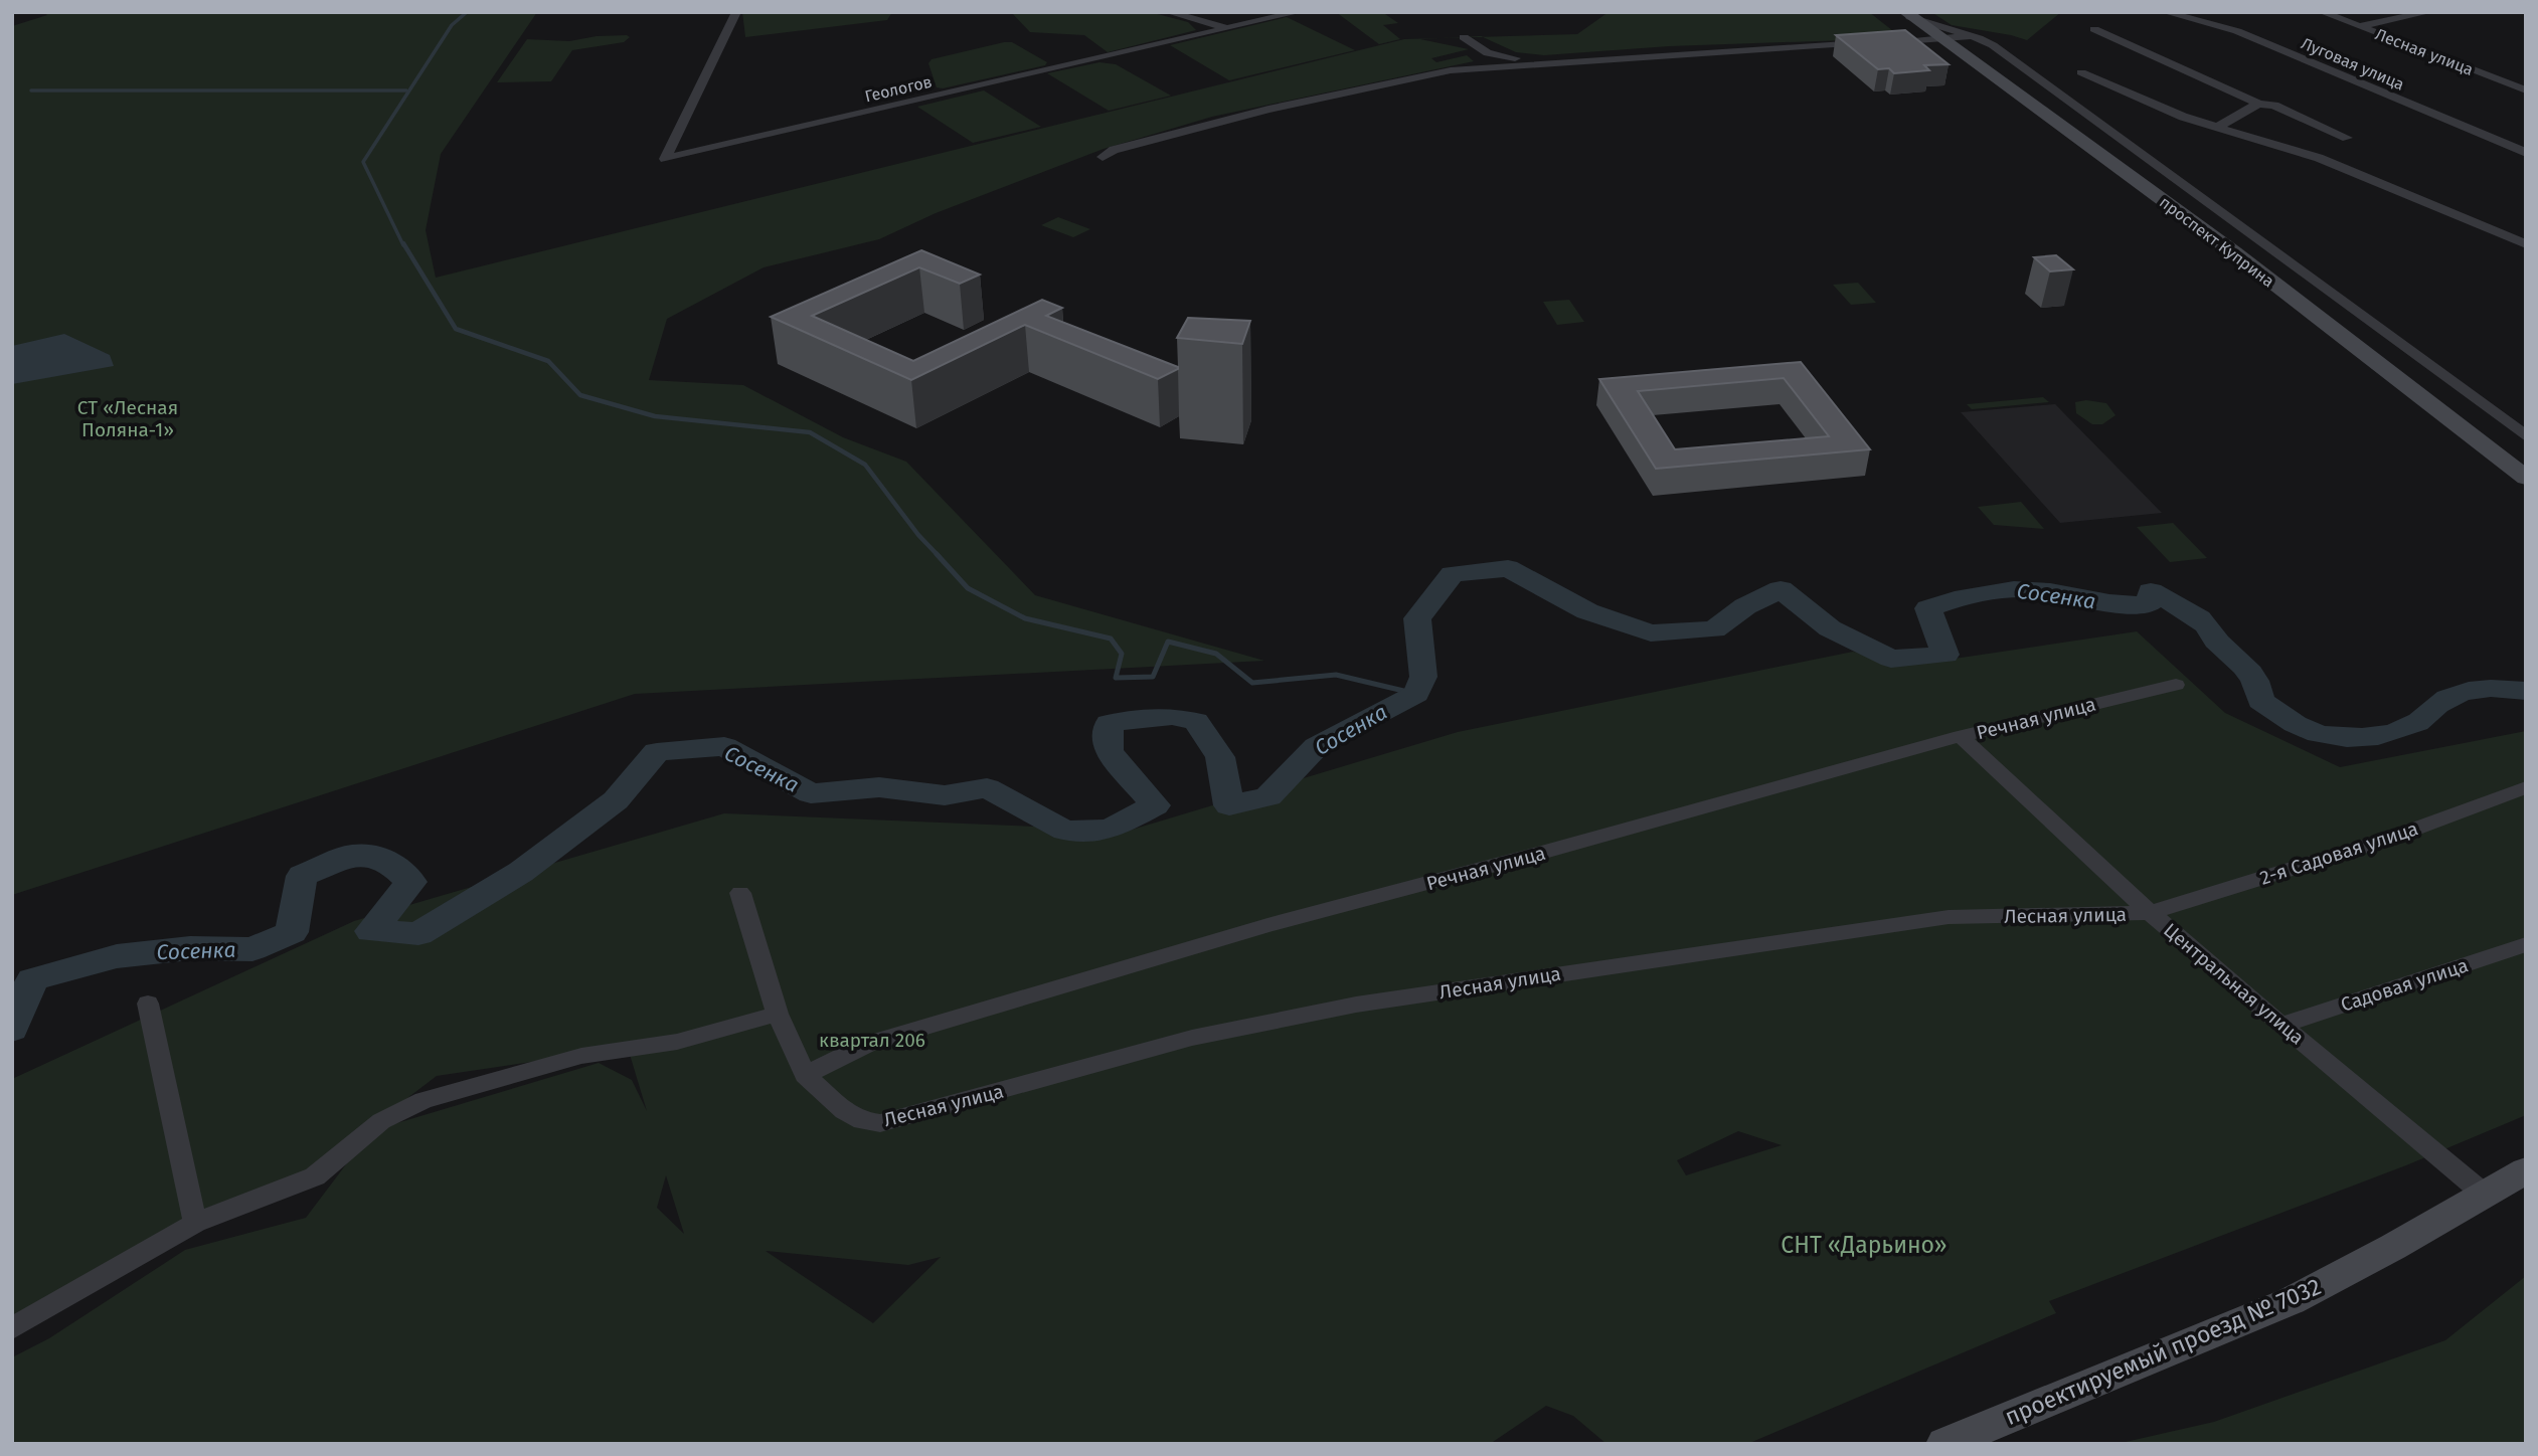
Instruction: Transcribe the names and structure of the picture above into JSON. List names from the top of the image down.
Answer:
{
  "streets": {
    "main road": ["проспект Куприна", "проектируемый проезд № 7032"],
    "street": [
      "Лесная улица",
      "Луговая улица",
      "Геологов",
      "Речная улица",
      "2-я Садовая улица",
      "Центральная улица",
      "Садовая улица"
    ]
  },
  "crossings": [
    ["Лесная улица", "Речная улица"],
    ["Лесная улица", "2-я Садовая улица"],
    ["Лесная улица", "Центральная улица"],
    ["Речная улица", "Центральная улица"],
    ["2-я Садовая улица", "Центральная улица"],
    ["Центральная улица", "Садовая улица"],
    ["Центральная улица", "проектируемый проезд № 7032"]
  ],
  "water": ["Сосенка"],
  "parks": ["СТ «Лесная Поляна-1»", "квартал 206", "СНТ «Дарьино»"]
}
